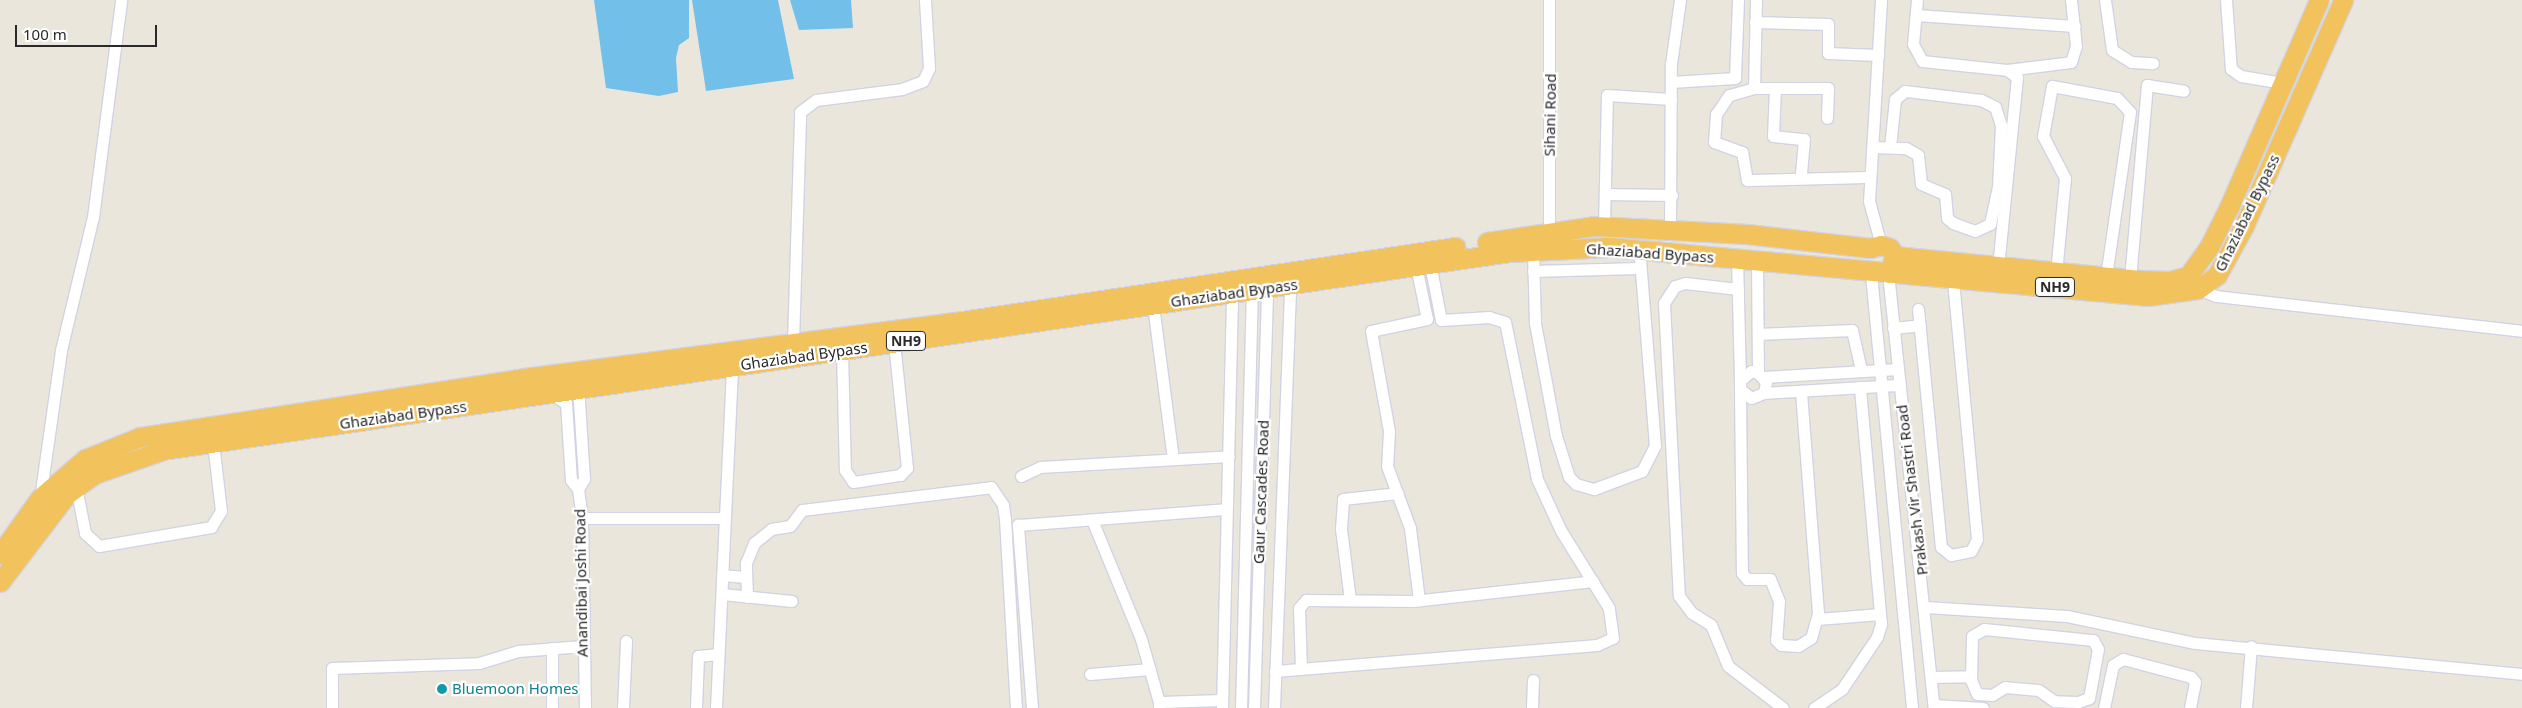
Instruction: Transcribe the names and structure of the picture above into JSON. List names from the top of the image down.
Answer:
{
  "streets": {
    "highway": ["Ghaziabad Bypass", "NH9"],
    "street": [
      "Sihani Road",
      "Prakash Vir Shastri Road",
      "Gaur Cascades Road",
      "Anandibai Joshi Road"
    ]
  },
  "crossings": [
    ["Sihani Road", "Ghaziabad Bypass"],
    ["Ghaziabad Bypass", "Prakash Vir Shastri Road"],
    ["Ghaziabad Bypass", "Gaur Cascades Road"],
    ["Ghaziabad Bypass", "Anandibai Joshi Road"]
  ],
  "places": ["Bluemoon Homes"],
  "scale_bar": "100 m"
}
